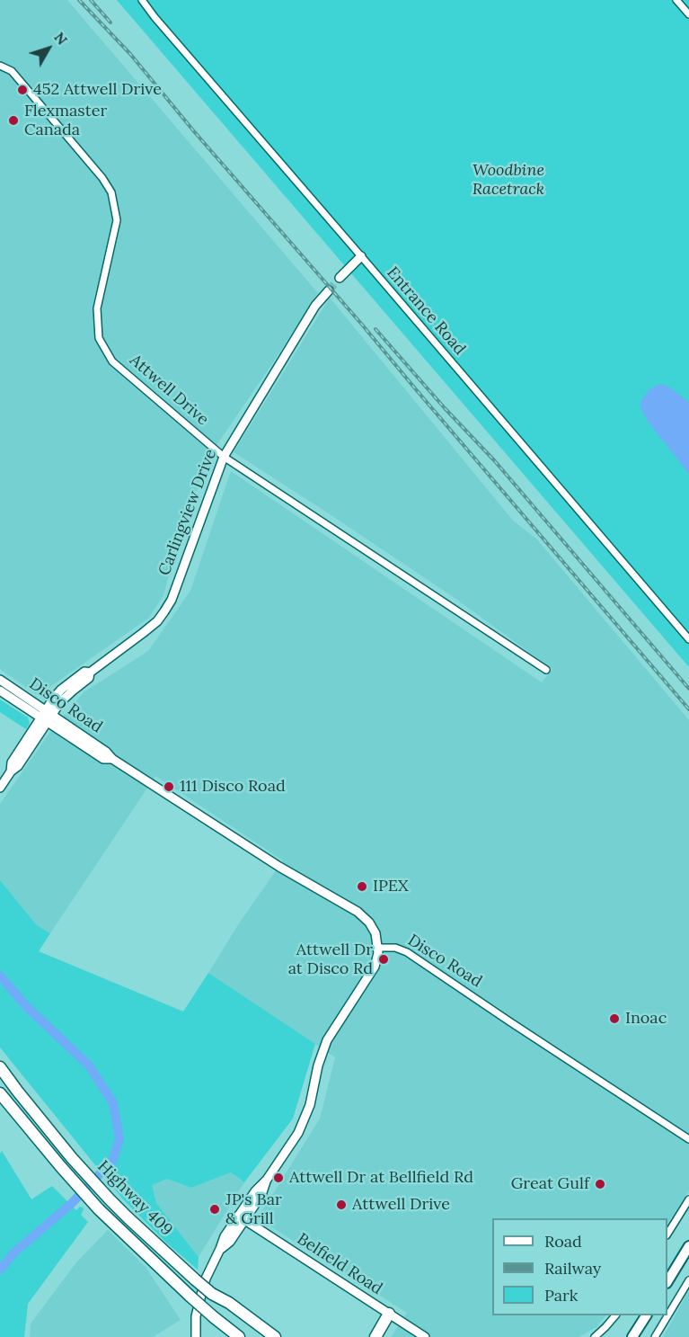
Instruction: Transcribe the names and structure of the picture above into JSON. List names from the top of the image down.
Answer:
{
  "streets": {
    "highway": ["Highway 409"],
    "main road": ["Carlingview Drive", "Disco Road", "Belfield Road"],
    "street": ["Entrance Road", "Attwell Drive"]
  },
  "crossings": [
    ["Attwell Drive", "Carlingview Drive"],
    ["Carlingview Drive", "Disco Road"]
  ],
  "parks": ["Woodbine Racetrack"],
  "places": [
    "452 Attwell Drive",
    "Flexmaster Canada",
    "111 Disco Road",
    "IPEX",
    "Attwell Dr at Disco Rd",
    "Inoac",
    "Attwell Dr at Bellfield Rd",
    "Great Gulf",
    "Attwell Drive",
    "JP's Bar & Grill"
  ],
  "legend": ["Road", "Railway", "Park"],
  "north": "top right"
}
